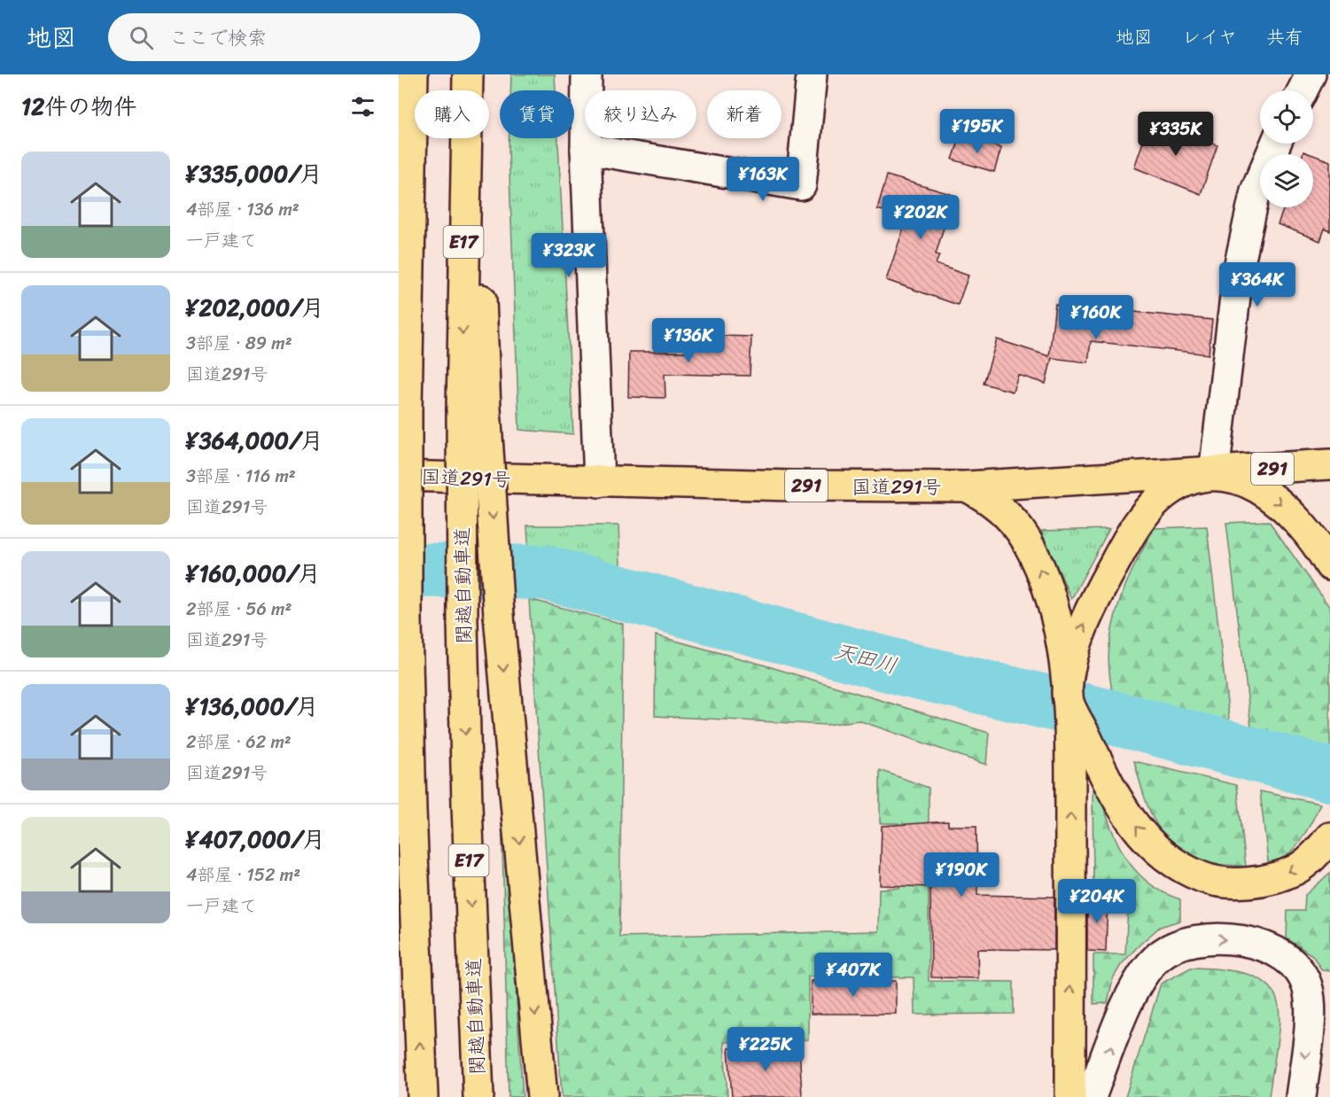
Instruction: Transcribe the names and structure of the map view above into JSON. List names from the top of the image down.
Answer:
{
  "streets": {
    "highway": [
      "E17",
      "291",
      "国道291号",
      "関越自動車道"
    ]
  },
  "water": ["天田川"],
  "page": {
    "header": "地図",
    "search": "ここで検索",
    "nav": ["地図", "レイヤ", "共有"],
    "heading": "12件の物件",
    "chip": [
      "購入",
      "賃貸",
      "絞り込み",
      "新着"
    ],
    "price": [
      "¥195K",
      "¥335K",
      "¥163K",
      "¥202K",
      "¥323K",
      "¥364K",
      "¥160K",
      "¥136K",
      "¥190K",
      "¥204K",
      "¥407K",
      "¥225K"
    ],
    "list": [
      {
        "name": "¥335,000/月",
        "note": "4部屋 · 136 m² · 一戸建て"
      },
      {
        "name": "¥202,000/月",
        "note": "3部屋 · 89 m² · 国道291号"
      },
      {
        "name": "¥364,000/月",
        "note": "3部屋 · 116 m² · 国道291号"
      },
      {
        "name": "¥160,000/月",
        "note": "2部屋 · 56 m² · 国道291号"
      },
      {
        "name": "¥136,000/月",
        "note": "2部屋 · 62 m² · 国道291号"
      },
      {
        "name": "¥407,000/月",
        "note": "4部屋 · 152 m² · 一戸建て"
      }
    ]
  }
}
